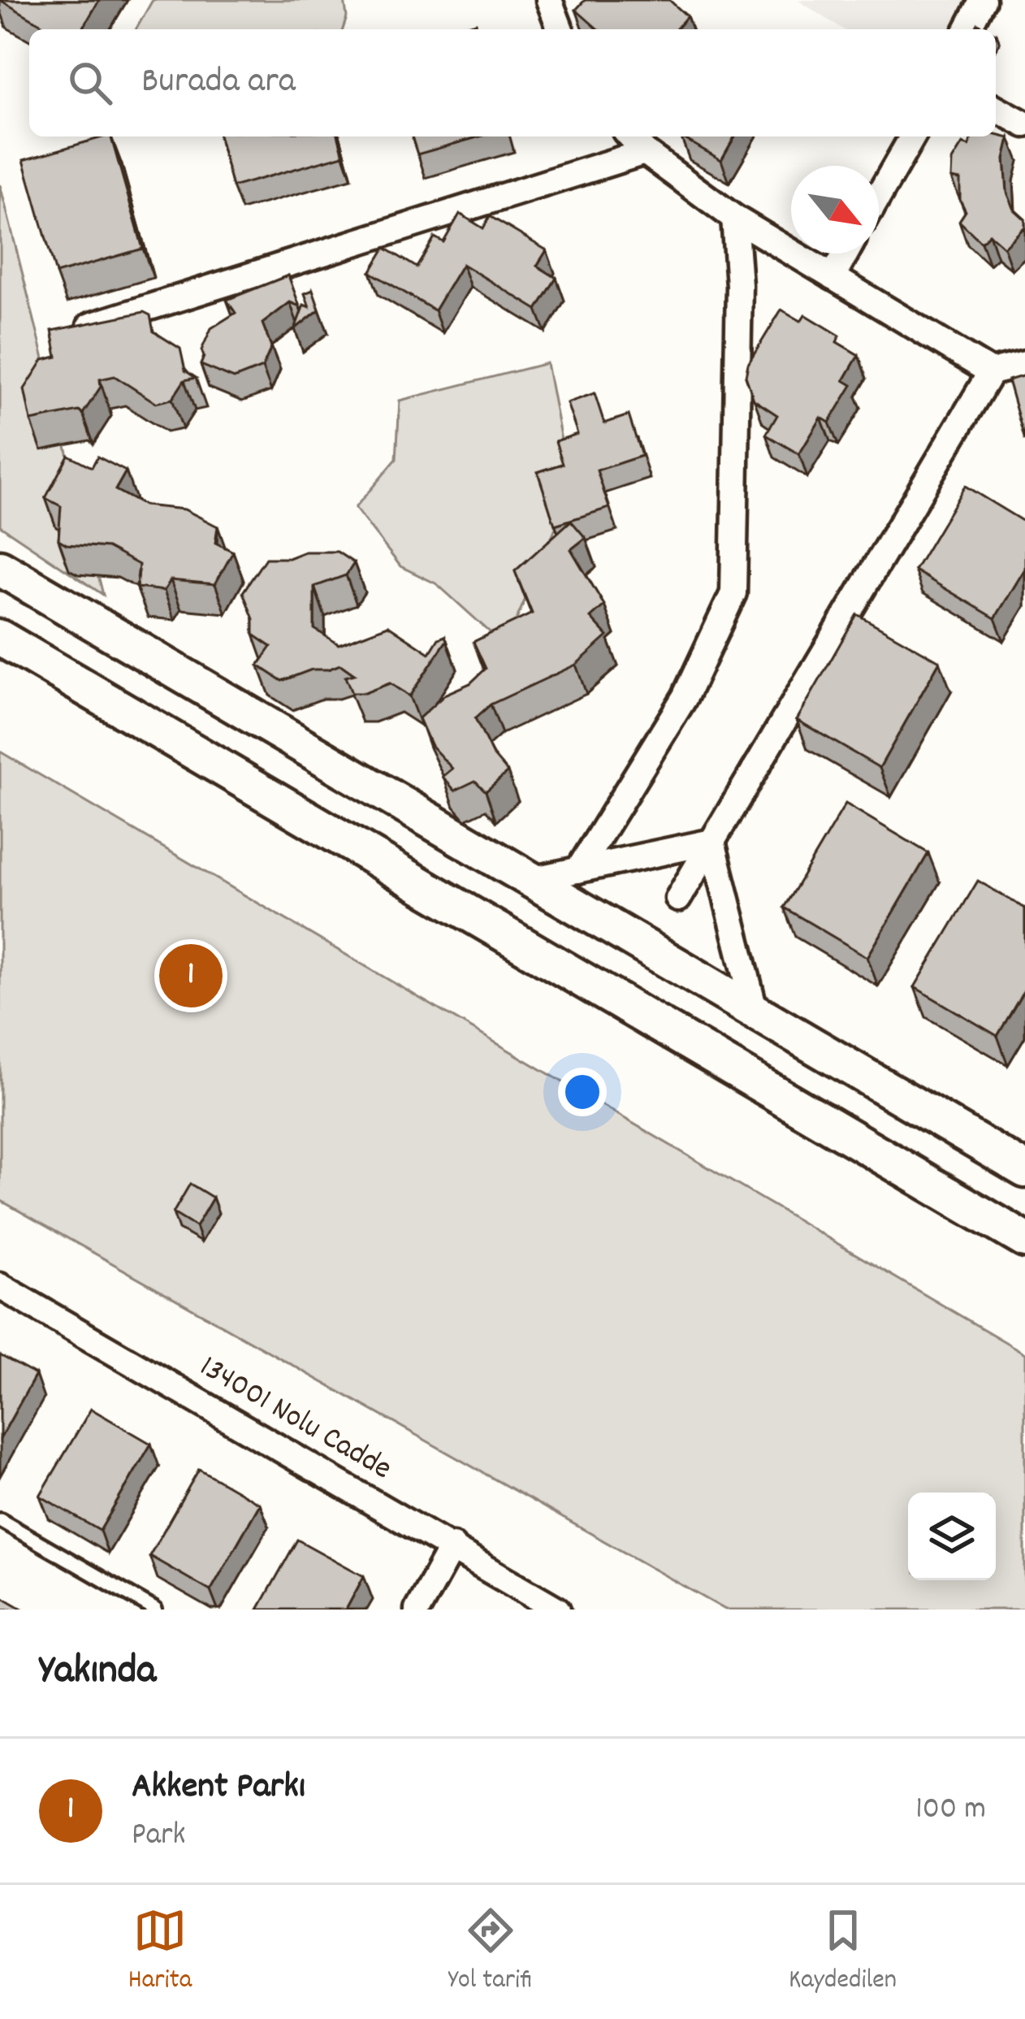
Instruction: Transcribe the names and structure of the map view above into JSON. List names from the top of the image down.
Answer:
{
  "streets": {
    "street": ["134001 Nolu Cadde"]
  },
  "north": "bottom right",
  "page": {
    "search": "Burada ara",
    "pins": "1",
    "heading": "Yakında",
    "list": [
      {
        "mark": "1",
        "name": "Akkent Parkı",
        "note": "Park",
        "value": "100 m"
      }
    ],
    "nav": ["Harita", "Yol tarifi", "Kaydedilen"]
  }
}
